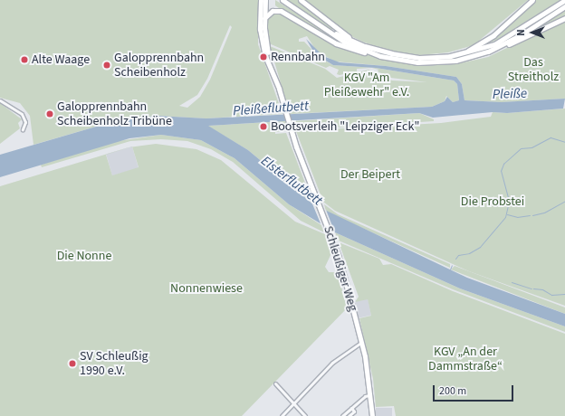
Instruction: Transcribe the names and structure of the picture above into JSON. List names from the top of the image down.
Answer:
{
  "streets": {
    "main road": ["Schleußiger Weg"]
  },
  "water": ["Pleiße", "Pleißeflutbett", "Elsterflutbett"],
  "parks": [
    "Das Streitholz",
    "KGV \"Am Pleißewehr\" e.V.",
    "Der Beipert",
    "Die Probstei",
    "Die Nonne",
    "Nonnenwiese",
    "KGV „An der Dammstraße“"
  ],
  "places": [
    "Rennbahn",
    "Alte Waage",
    "Galopprennbahn Scheibenholz",
    "Galopprennbahn Scheibenholz Tribüne",
    "Bootsverleih \"Leipziger Eck\"",
    "SV Schleußig 1990 e.V."
  ],
  "scale_bar": "200 m",
  "north": "left"
}
